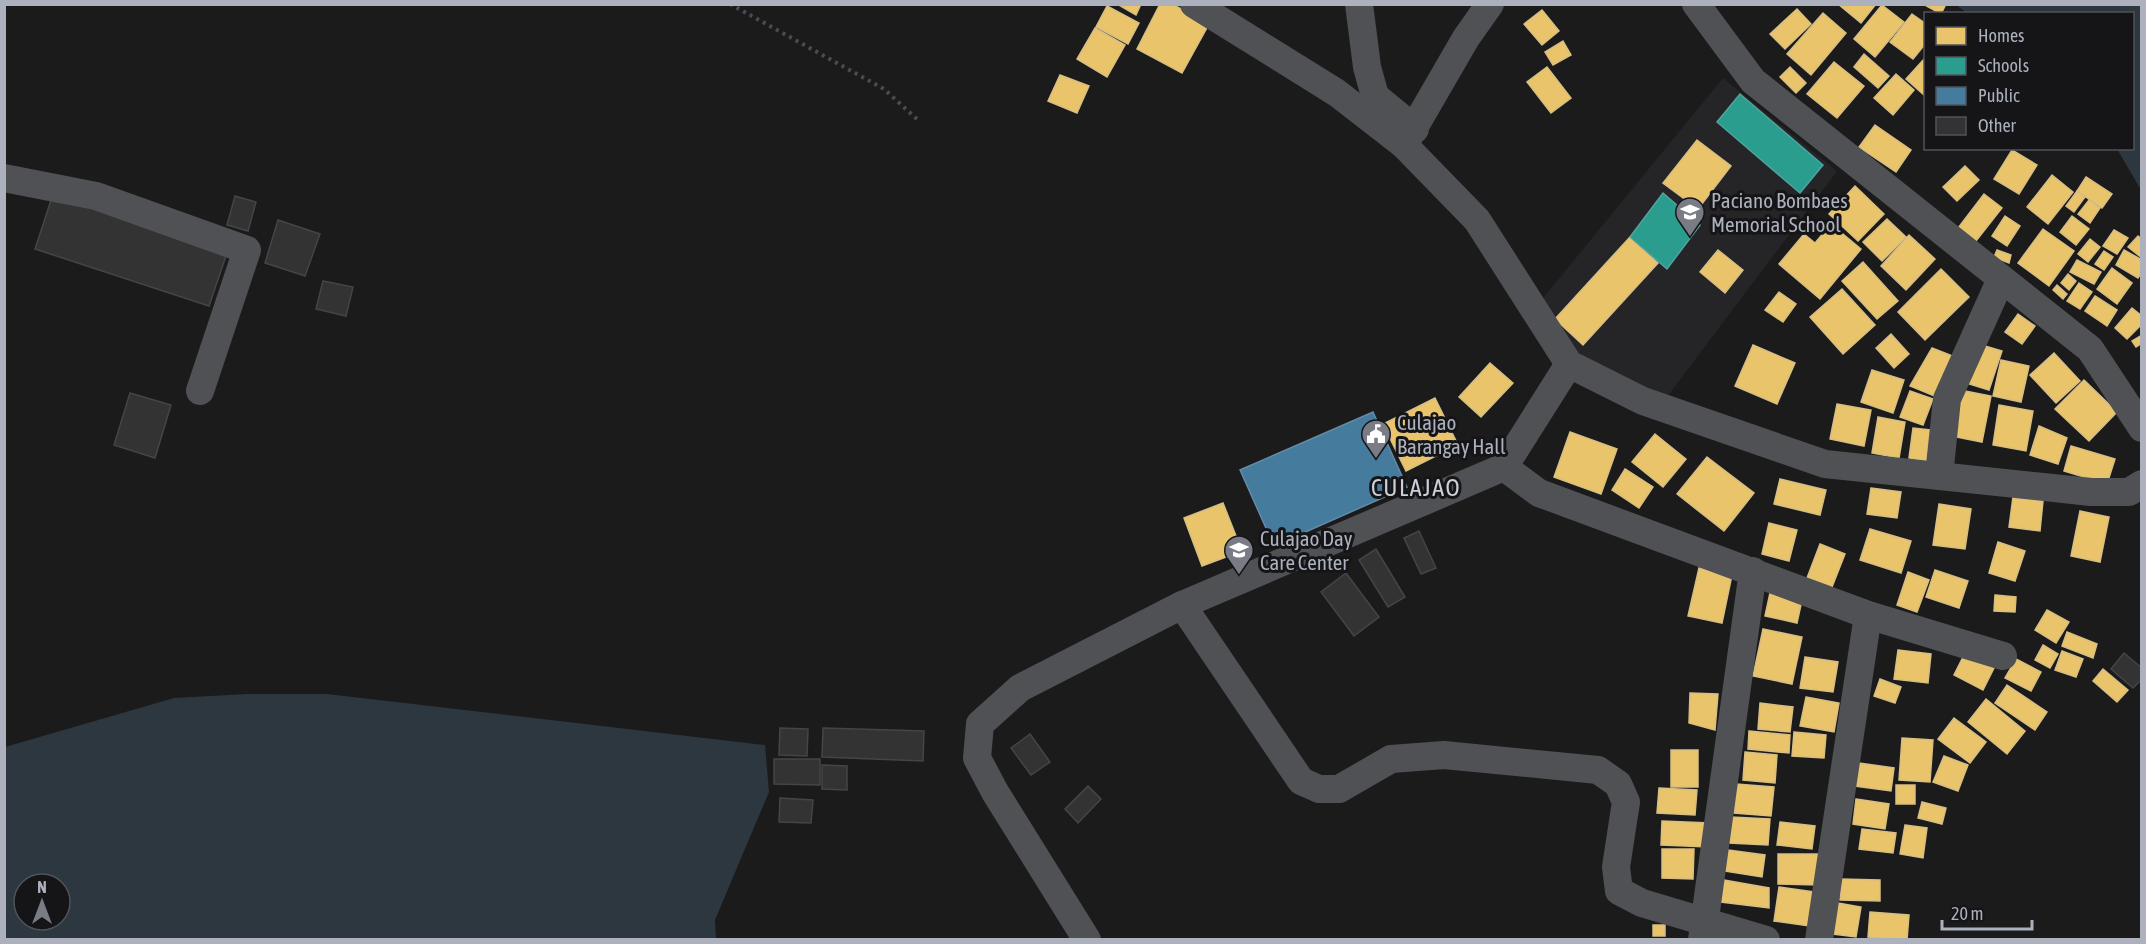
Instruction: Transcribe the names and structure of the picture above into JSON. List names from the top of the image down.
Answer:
{
  "districts": ["CULAJAO"],
  "places": {
    "school or university": ["Paciano Bombaes Memorial School", "Culajao Day Care Center"],
    "public building": ["Culajao Barangay Hall"]
  },
  "legend": [
    "Homes",
    "Schools",
    "Public",
    "Other"
  ],
  "scale_bar": "20 m",
  "north": "top"
}
